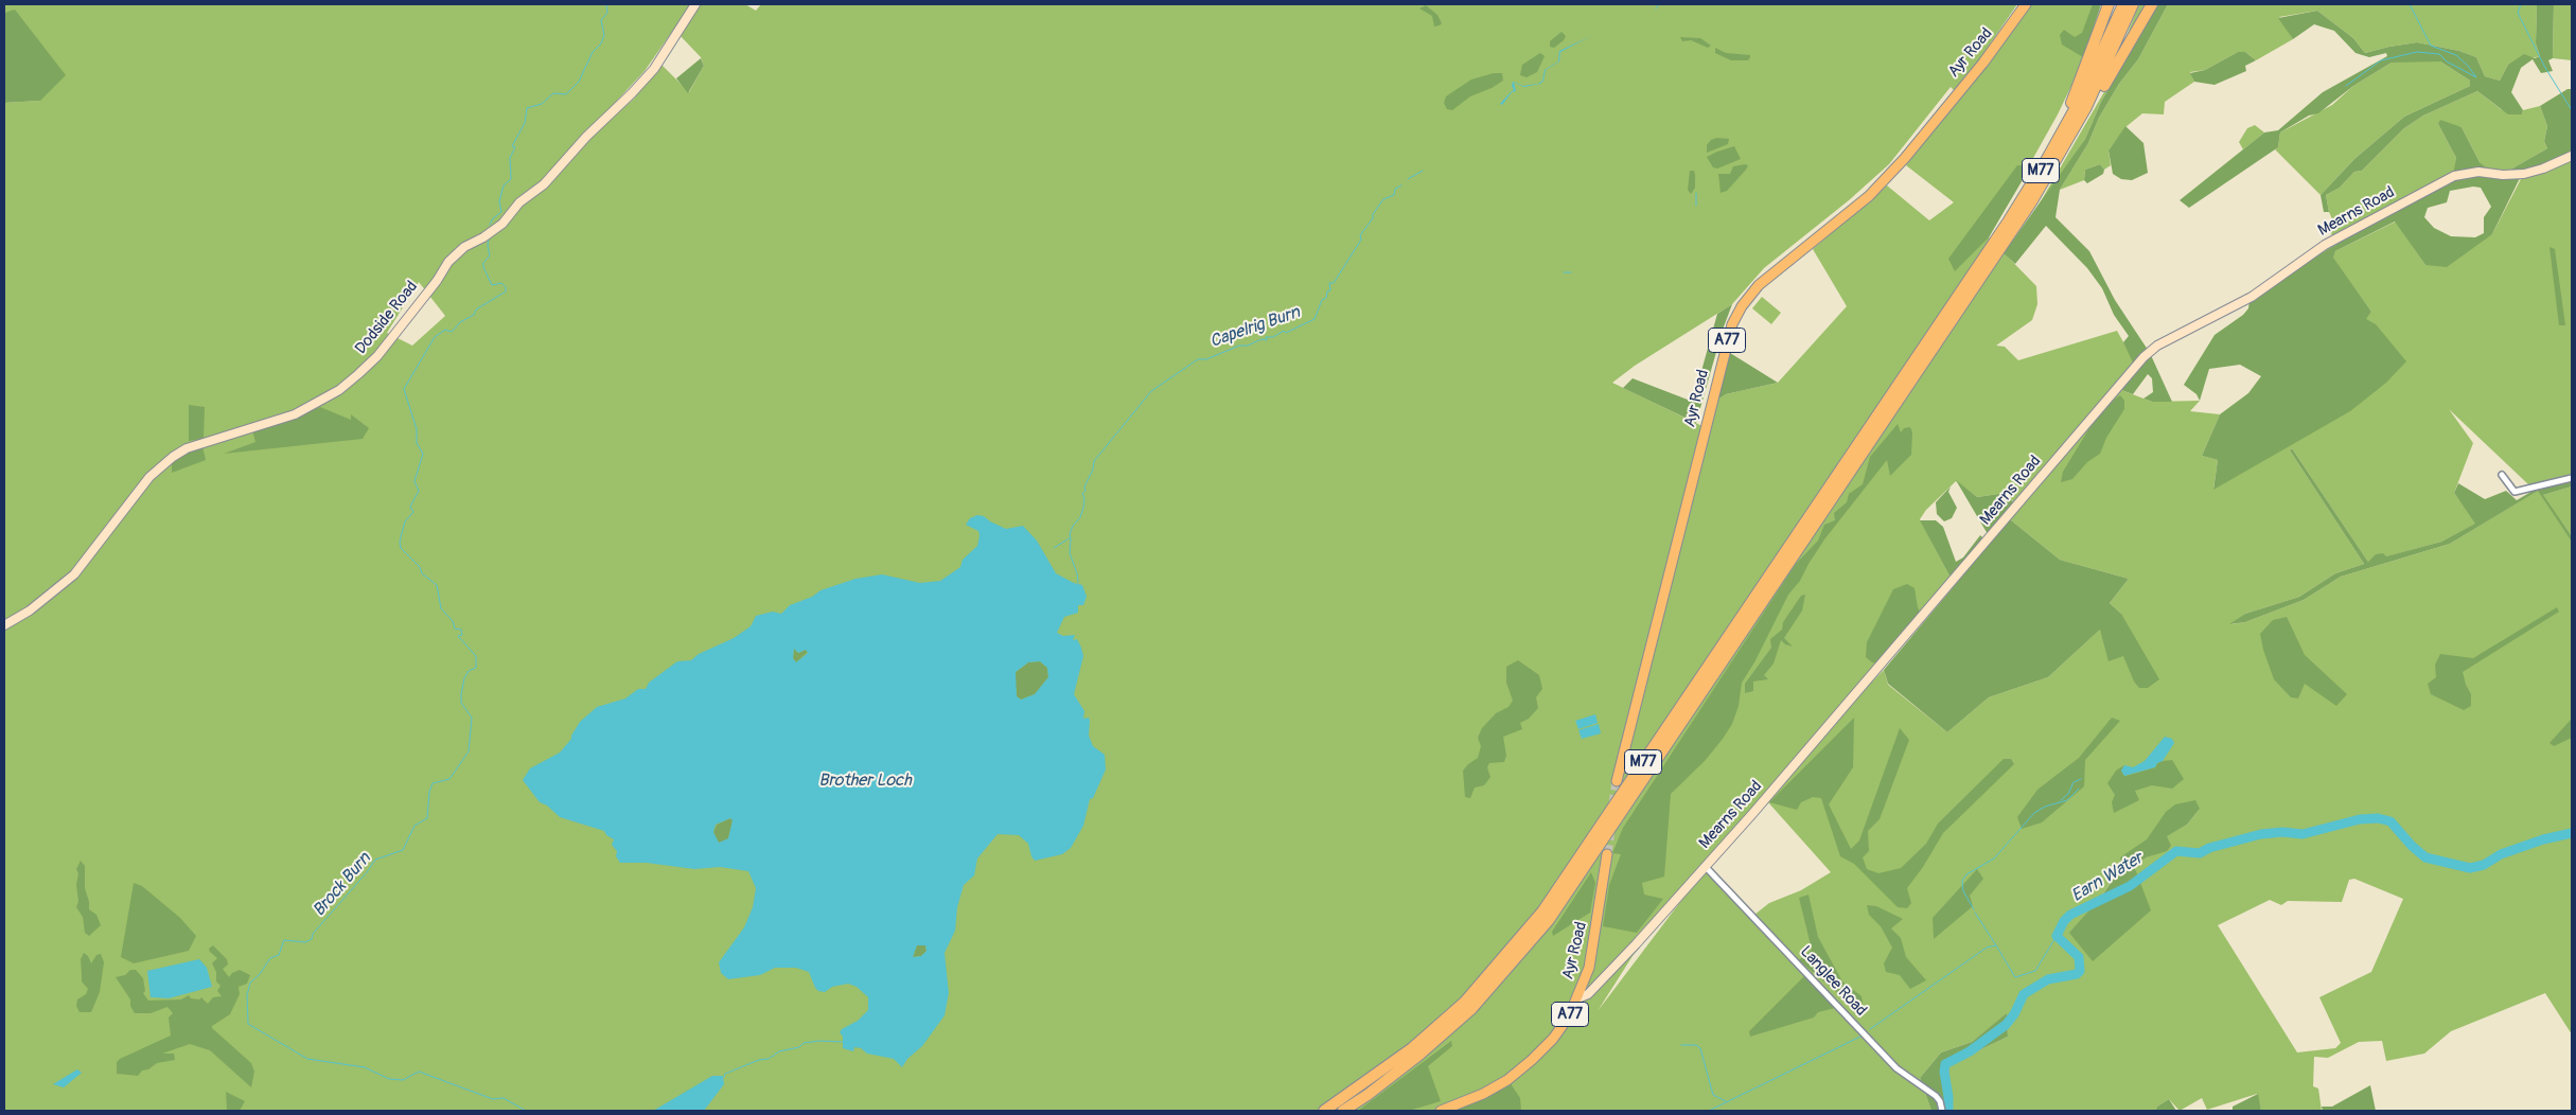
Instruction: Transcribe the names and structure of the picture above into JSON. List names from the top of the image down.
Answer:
{
  "streets": {
    "highway": ["M77"],
    "main road": ["Ayr Road", "A77"],
    "street": ["Mearns Road", "Dodside Road", "Langlee Road"]
  },
  "crossings": [
    ["Ayr Road", "Mearns Road"],
    ["Mearns Road", "Langlee Road"]
  ],
  "water": [
    "Capelrig Burn",
    "Brother Loch",
    "Earn Water",
    "Brock Burn"
  ]
}
